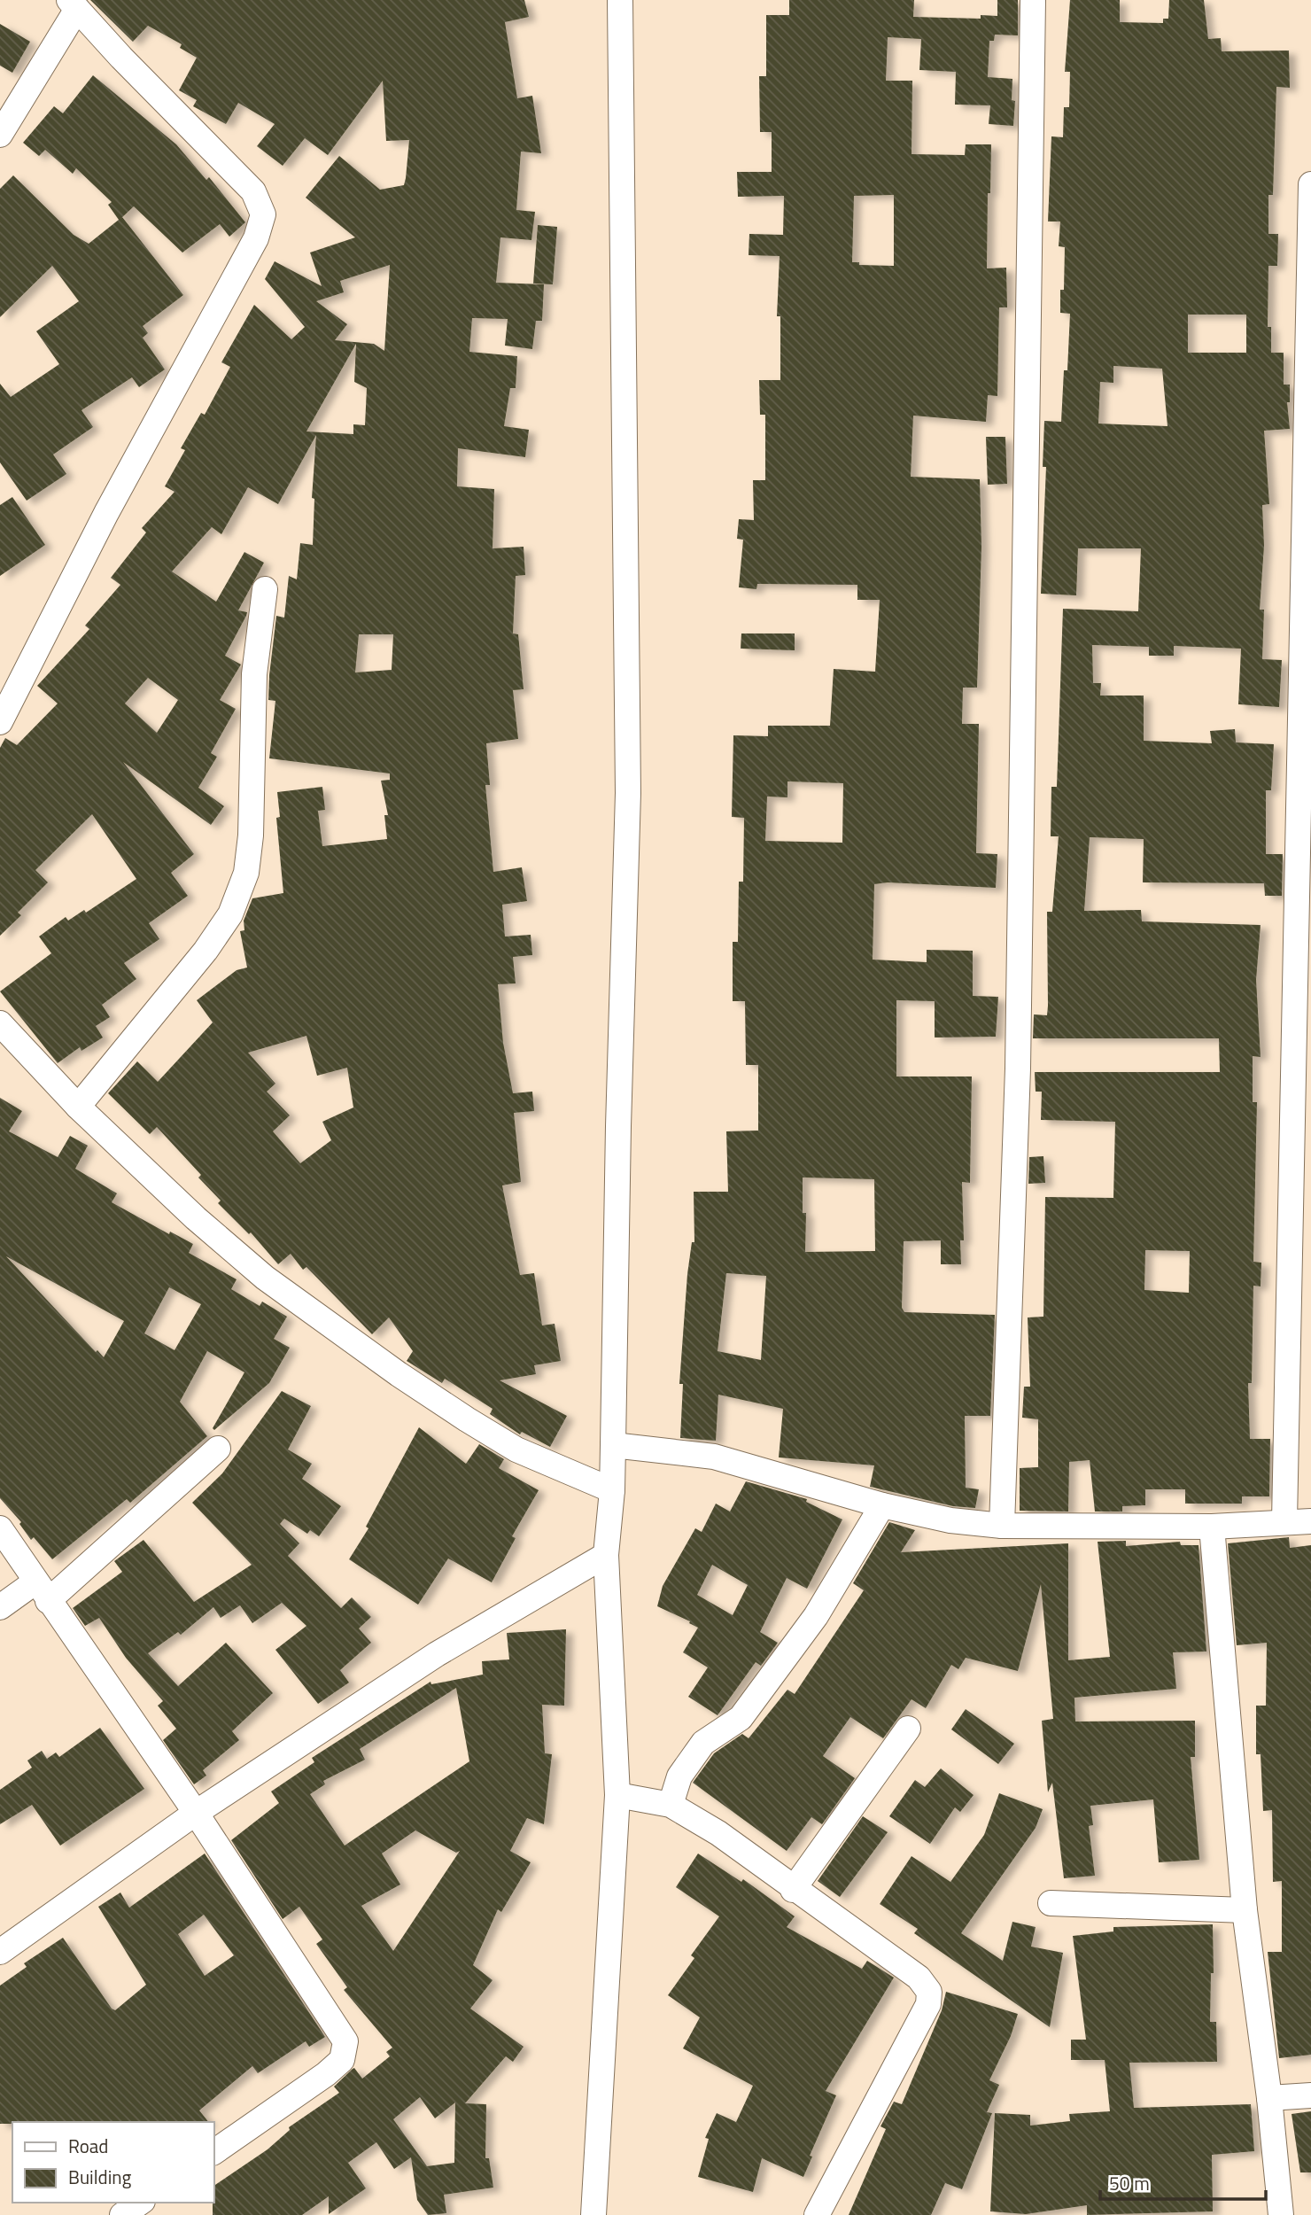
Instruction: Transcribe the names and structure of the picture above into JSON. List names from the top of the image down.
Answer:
{
  "legend": ["Road", "Building"],
  "scale_bar": "50 m"
}
